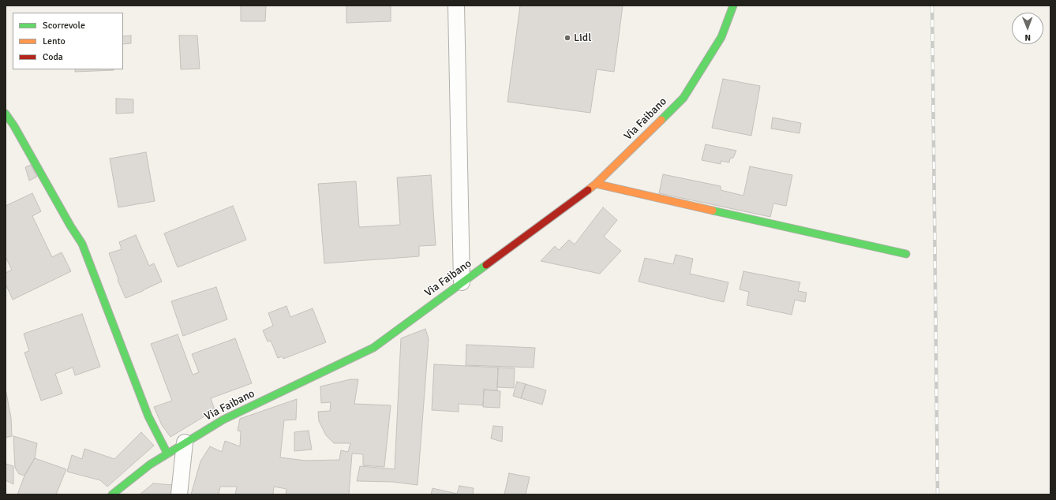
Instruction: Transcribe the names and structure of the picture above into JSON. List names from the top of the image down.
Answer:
{
  "streets": {
    "street": ["Via Faibano"]
  },
  "places": ["Lidl"],
  "legend": ["Scorrevole", "Lento", "Coda"],
  "north": "bottom"
}
